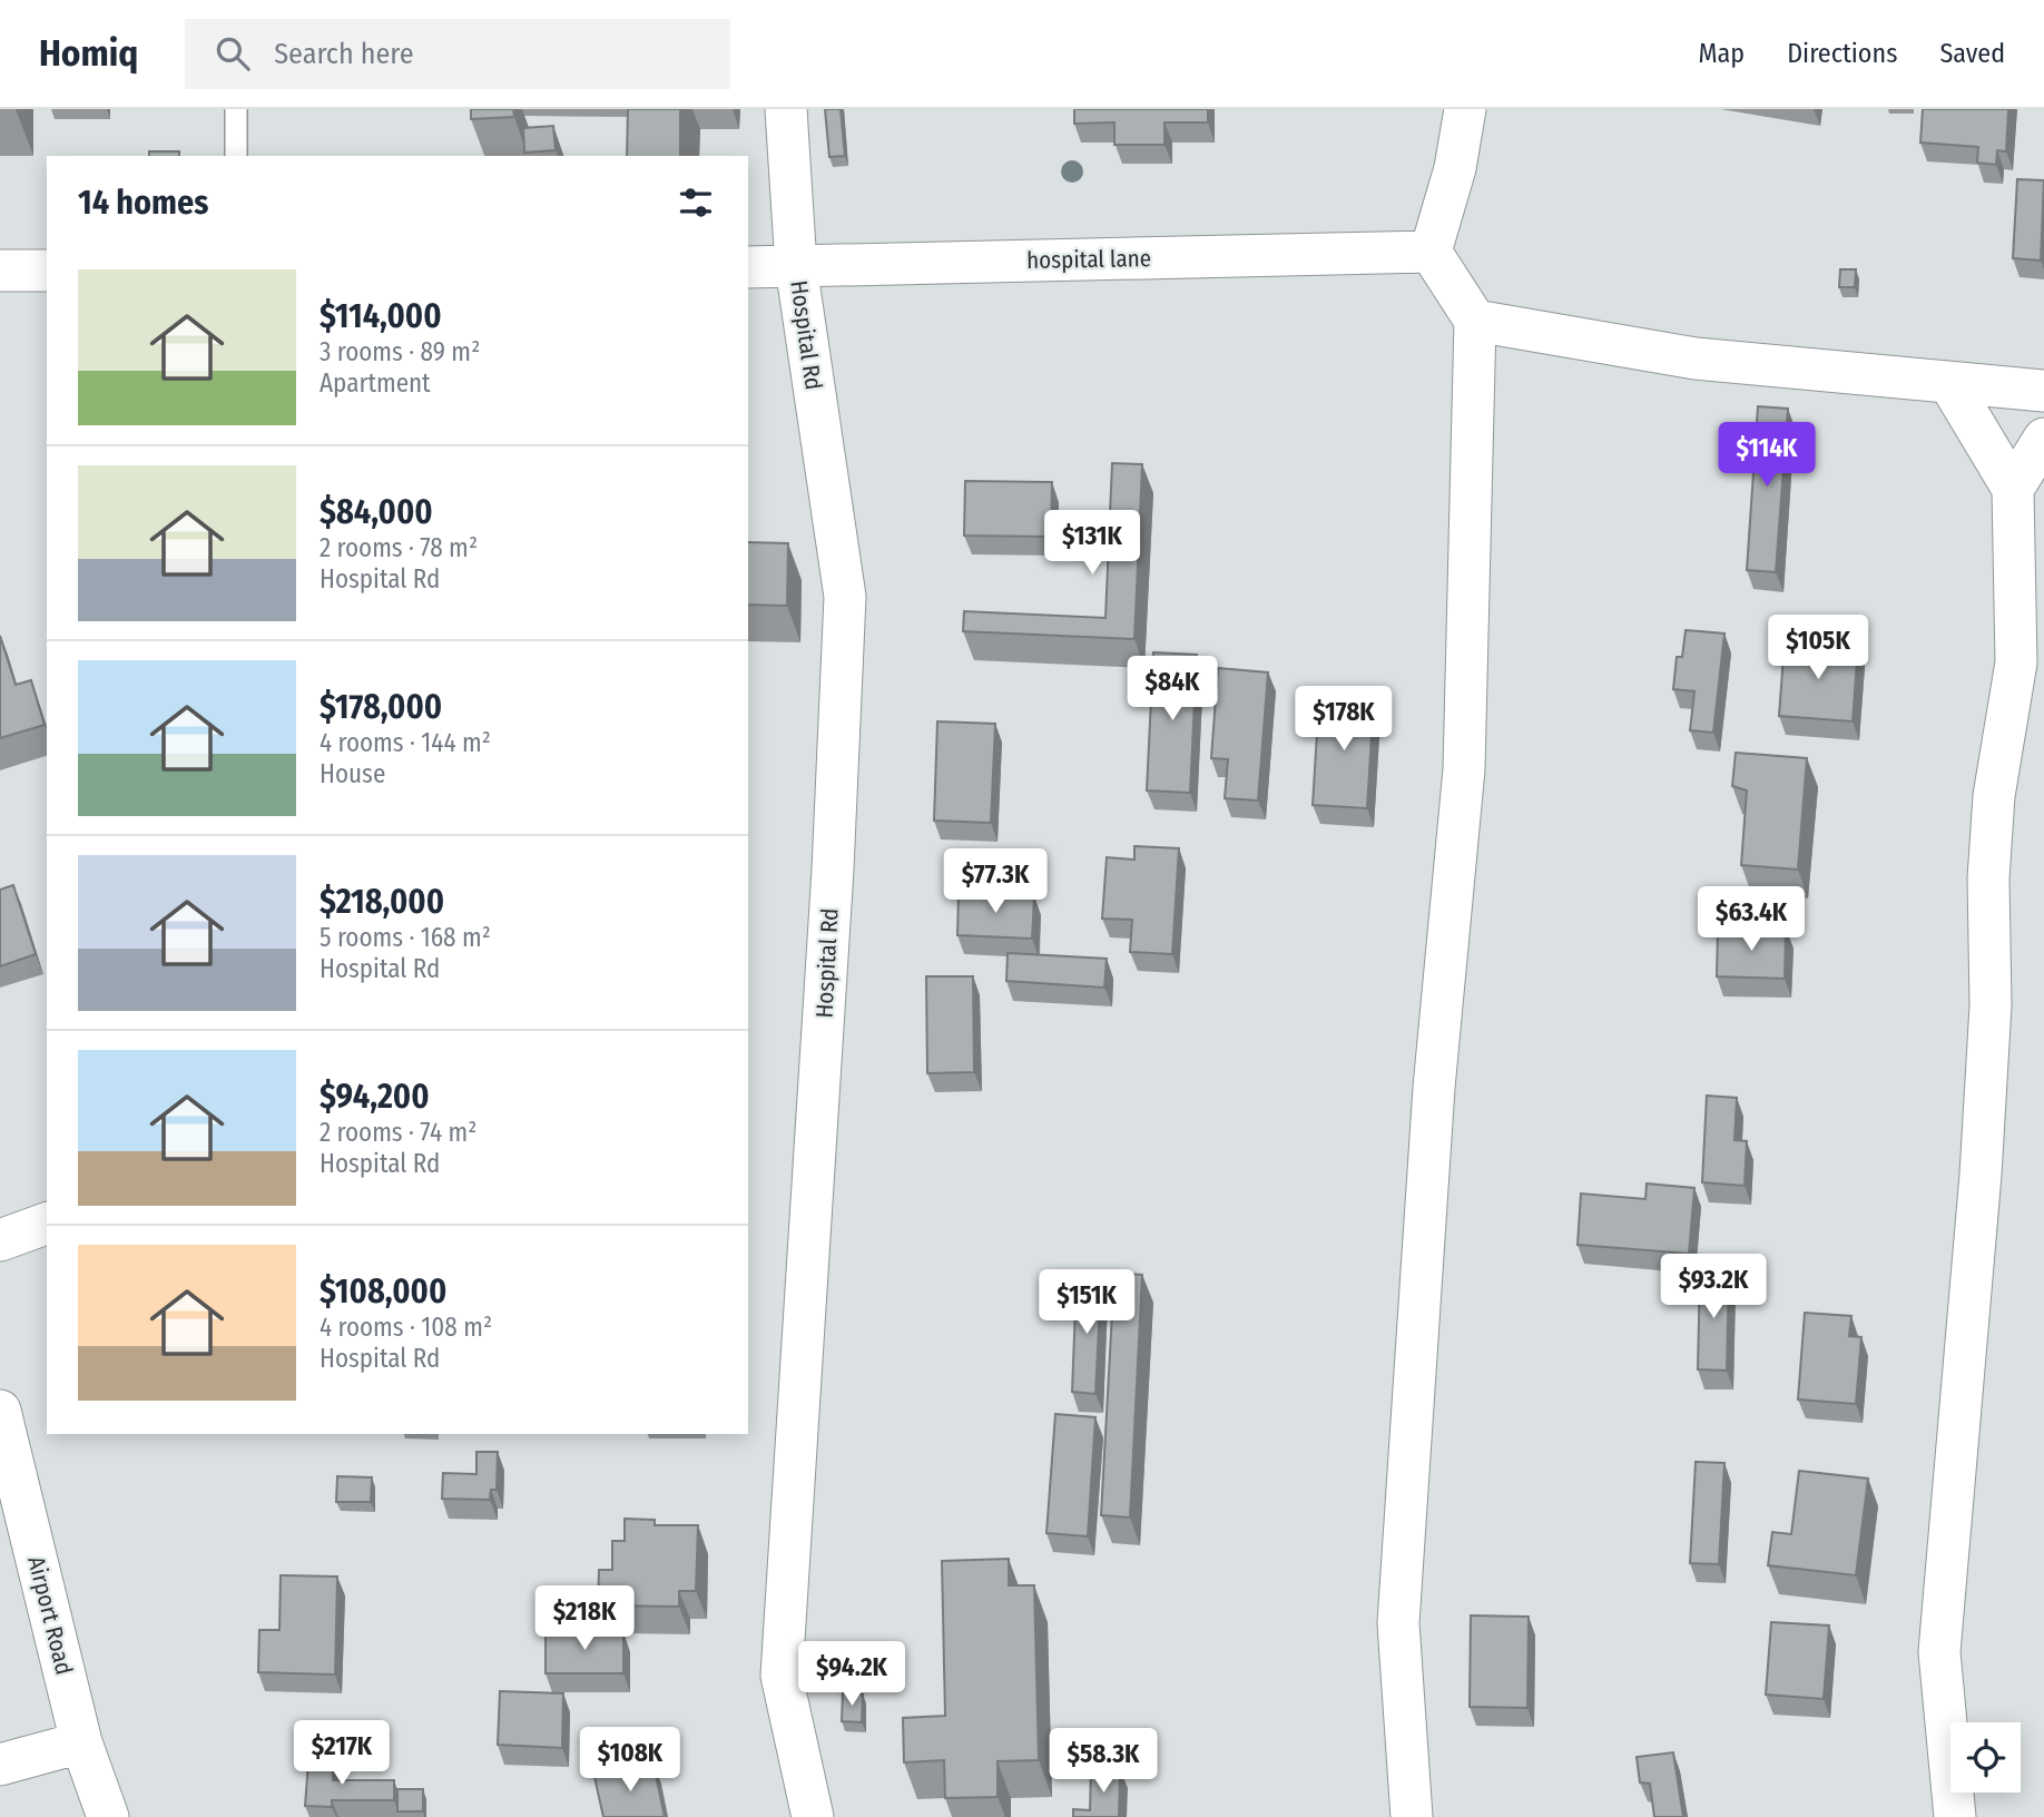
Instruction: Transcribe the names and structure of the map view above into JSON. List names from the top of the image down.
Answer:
{
  "streets": {
    "street": ["hospital lane", "Hospital Rd", "Airport Road"]
  },
  "crossings": [
    ["hospital lane", "Hospital Rd"]
  ],
  "page": {
    "header": "Homiq",
    "search": "Search here",
    "nav": ["Map", "Directions", "Saved"],
    "heading": "14 homes",
    "list": [
      {
        "name": "$114,000",
        "note": "3 rooms · 89 m² · Apartment"
      },
      {
        "name": "$84,000",
        "note": "2 rooms · 78 m² · Hospital Rd"
      },
      {
        "name": "$178,000",
        "note": "4 rooms · 144 m² · House"
      },
      {
        "name": "$218,000",
        "note": "5 rooms · 168 m² · Hospital Rd"
      },
      {
        "name": "$94,200",
        "note": "2 rooms · 74 m² · Hospital Rd"
      },
      {
        "name": "$108,000",
        "note": "4 rooms · 108 m² · Hospital Rd"
      }
    ],
    "price": [
      "$114K",
      "$131K",
      "$105K",
      "$84K",
      "$178K",
      "$77.3K",
      "$63.4K",
      "$93.2K",
      "$151K",
      "$218K",
      "$94.2K",
      "$217K",
      "$108K",
      "$58.3K"
    ]
  }
}
